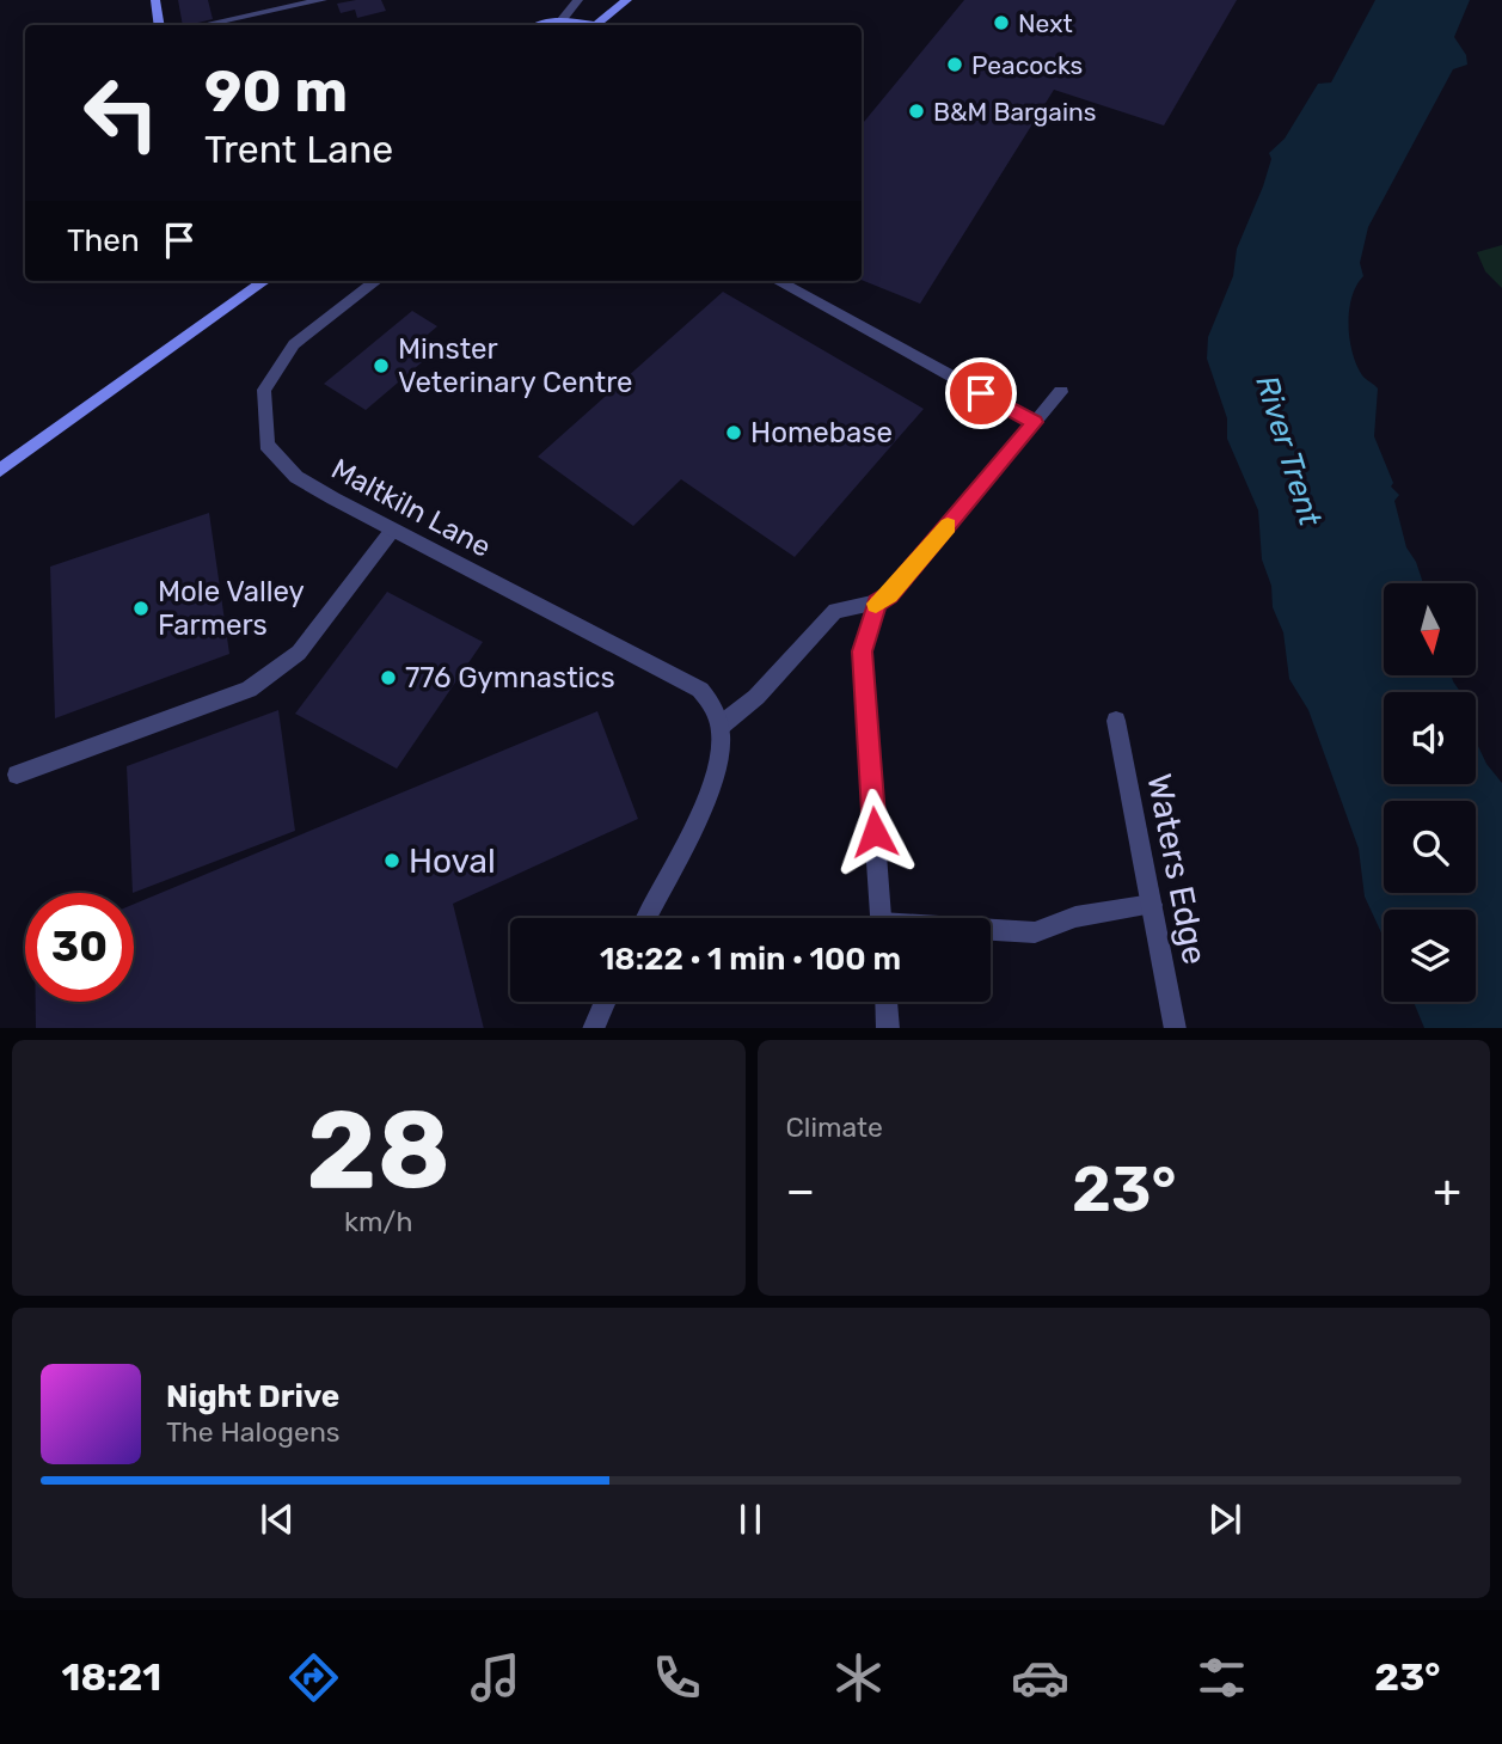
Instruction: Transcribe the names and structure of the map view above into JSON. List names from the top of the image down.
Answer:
{
  "streets": {
    "street": ["Maltkiln Lane", "Waters Edge"]
  },
  "water": ["River Trent"],
  "places": [
    "Next",
    "Peacocks",
    "B&M Bargains",
    "Minster Veterinary Centre",
    "Homebase",
    "Mole Valley Farmers",
    "776 Gymnastics",
    "Hoval"
  ],
  "north": "bottom",
  "page": {
    "turn": ["90 m", "Trent Lane"],
    "then": "Then",
    "limit": "30",
    "trip": "18:22 · 1 min · 100 m",
    "tile": [
      ["28", "km/h"],
      "Climate"
    ],
    "heat": ["−", "23°", "+"],
    "song": ["Night Drive", "The Halogens"],
    "tabs": ["18:21", "23°"]
  }
}
